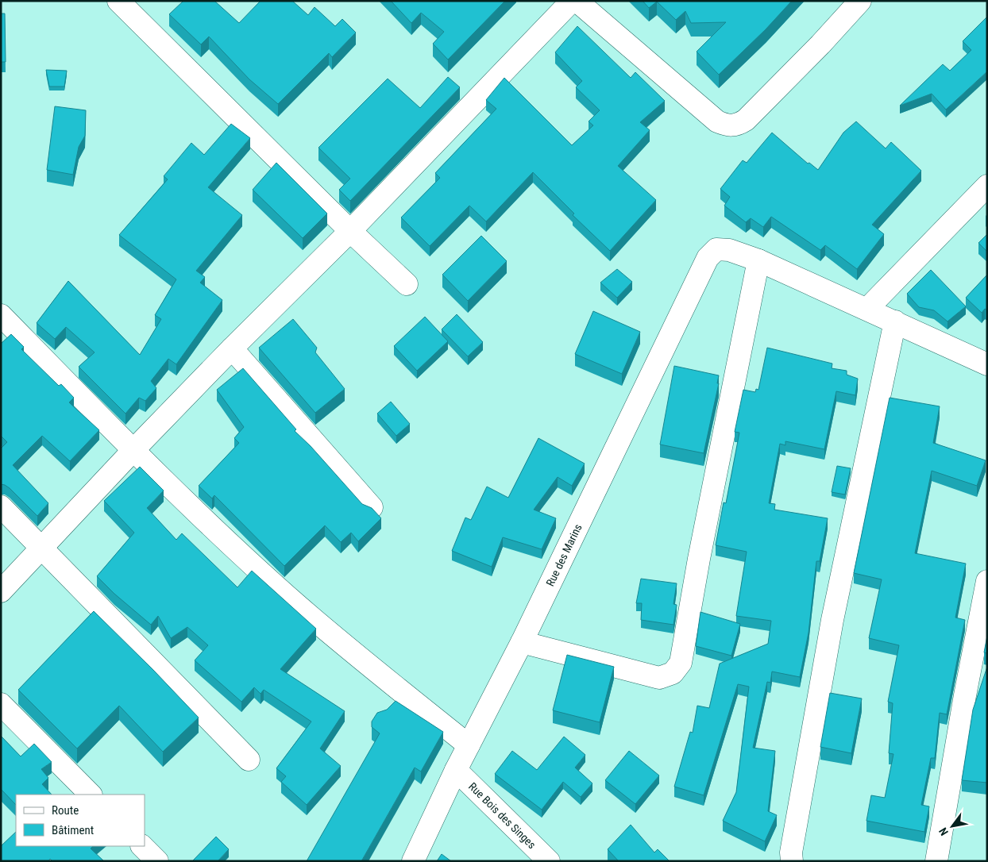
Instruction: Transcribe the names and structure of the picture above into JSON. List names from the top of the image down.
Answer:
{
  "streets": {
    "street": ["Rue des Marins", "Rue Bois des Singes"]
  },
  "crossings": [
    ["Rue des Marins", "Rue Bois des Singes"]
  ],
  "legend": ["Route", "Bâtiment"],
  "north": "bottom left"
}
